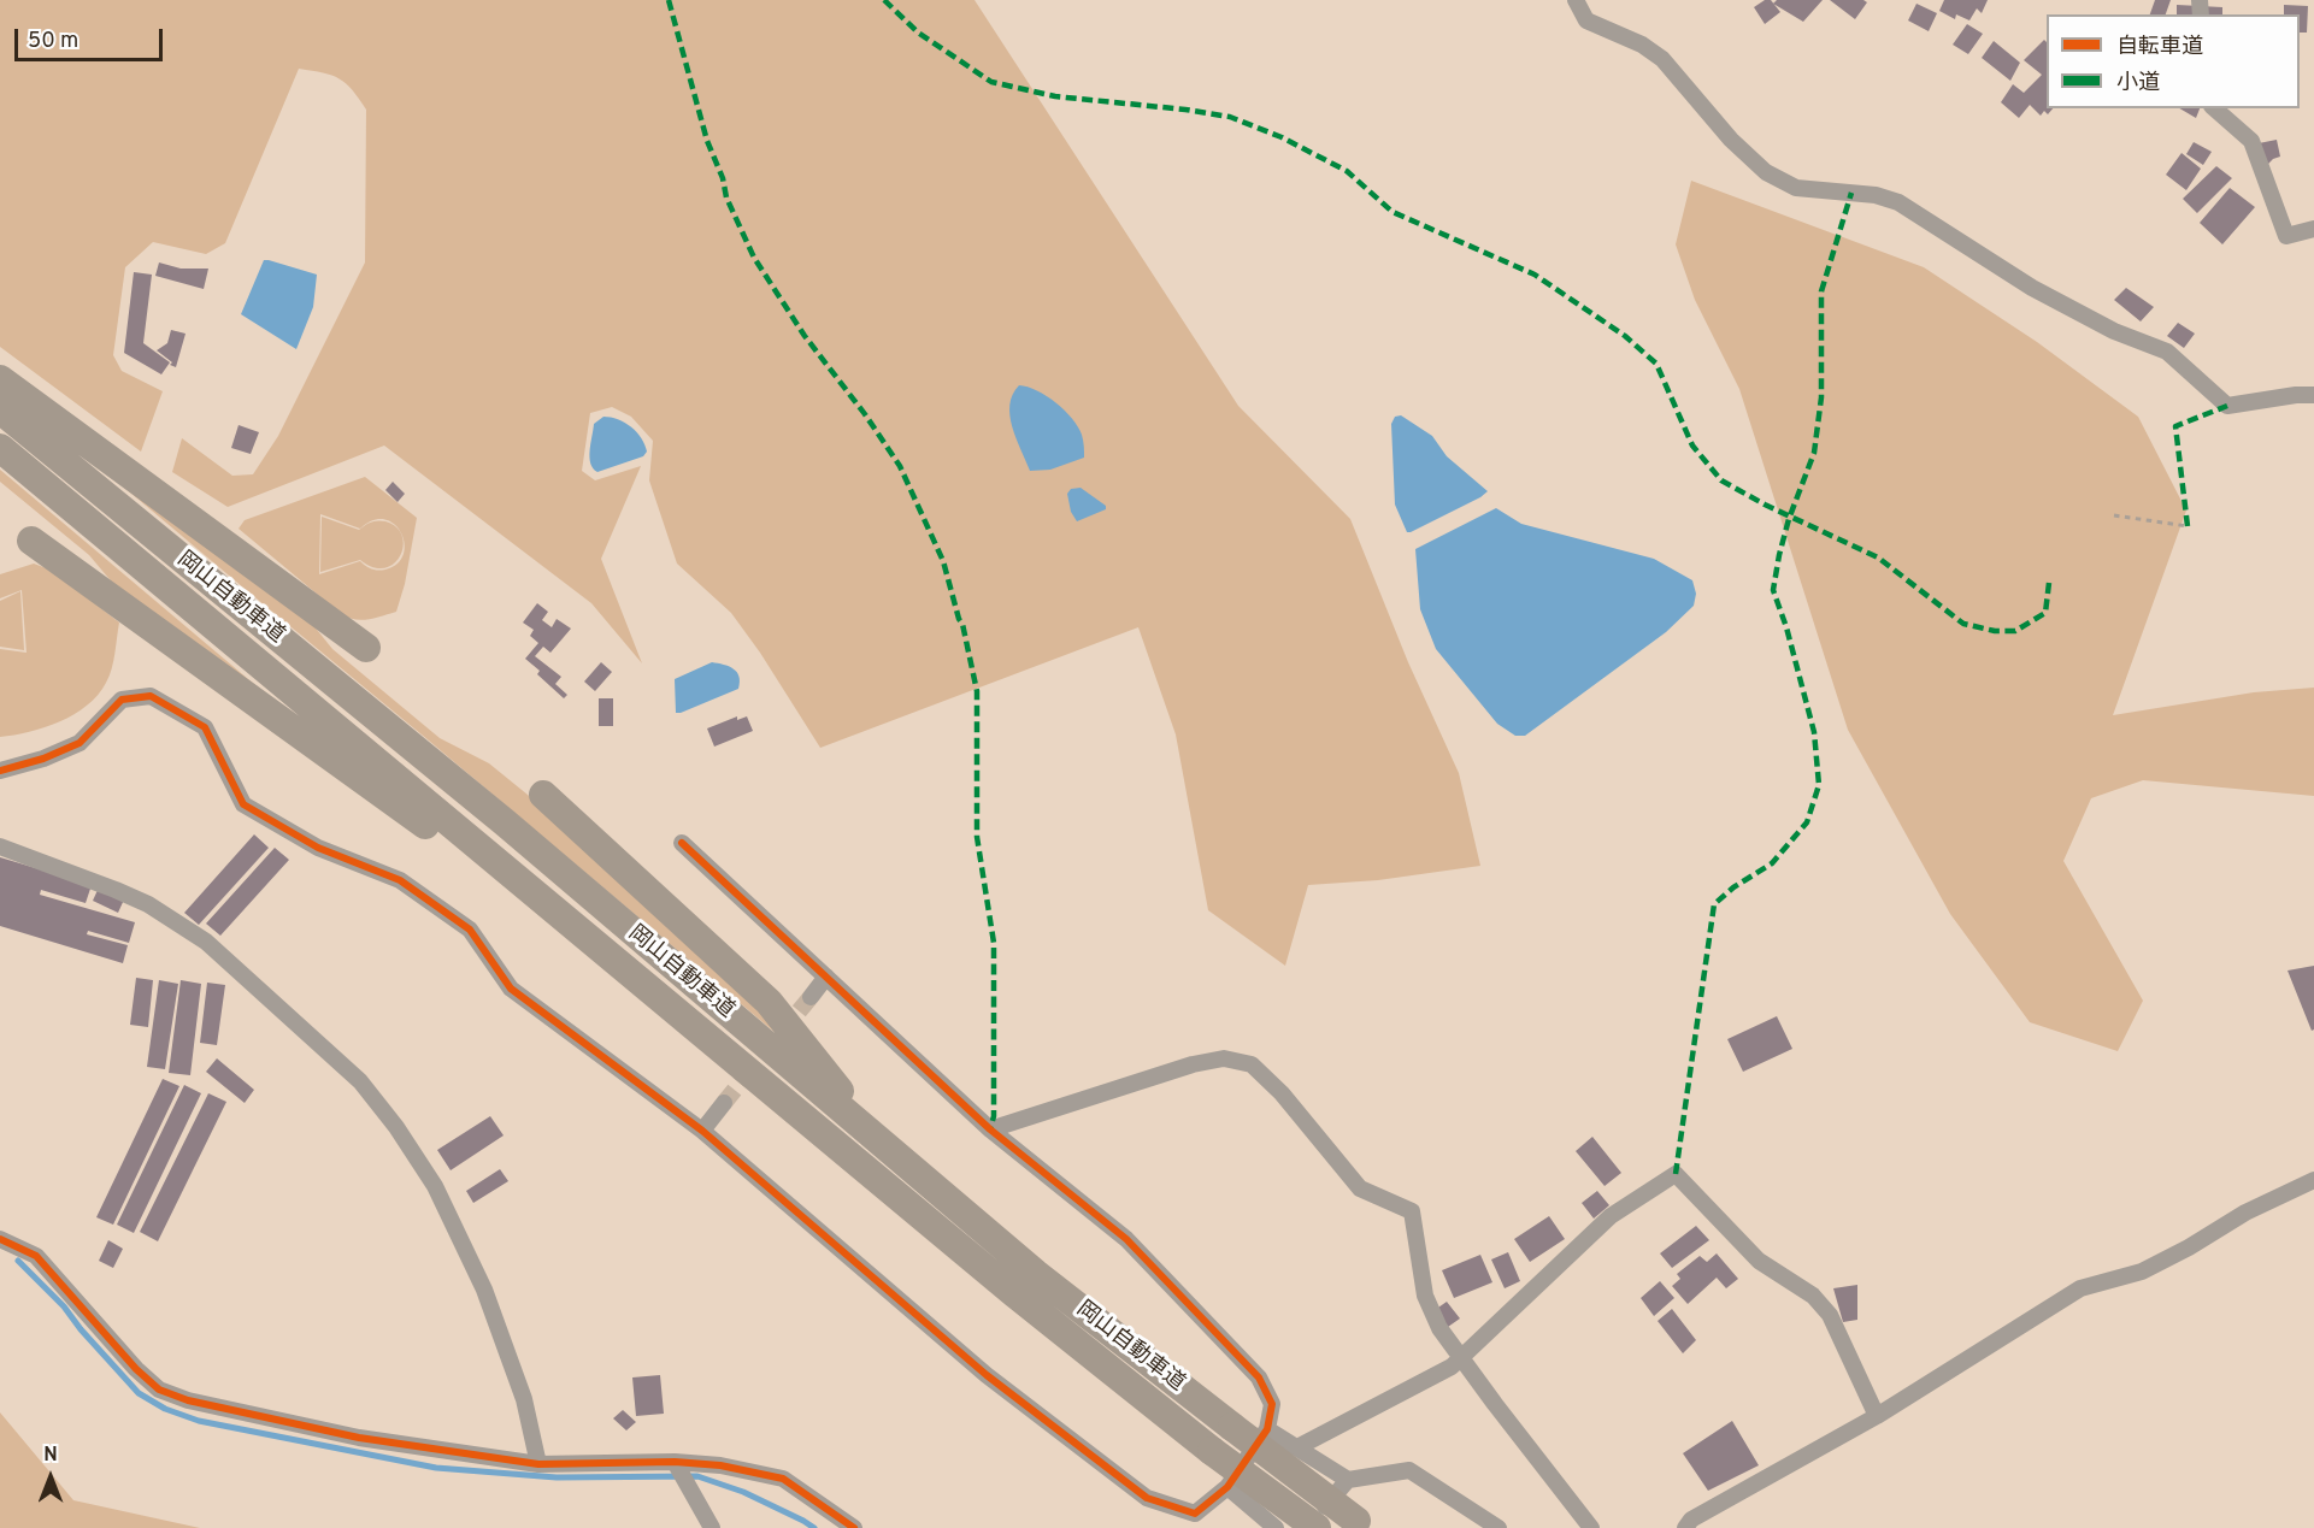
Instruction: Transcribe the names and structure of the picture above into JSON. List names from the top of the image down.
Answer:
{
  "streets": {
    "highway": ["岡山自動車道"]
  },
  "legend": ["自転車道", "小道"],
  "scale_bar": "50 m",
  "north": "top"
}
